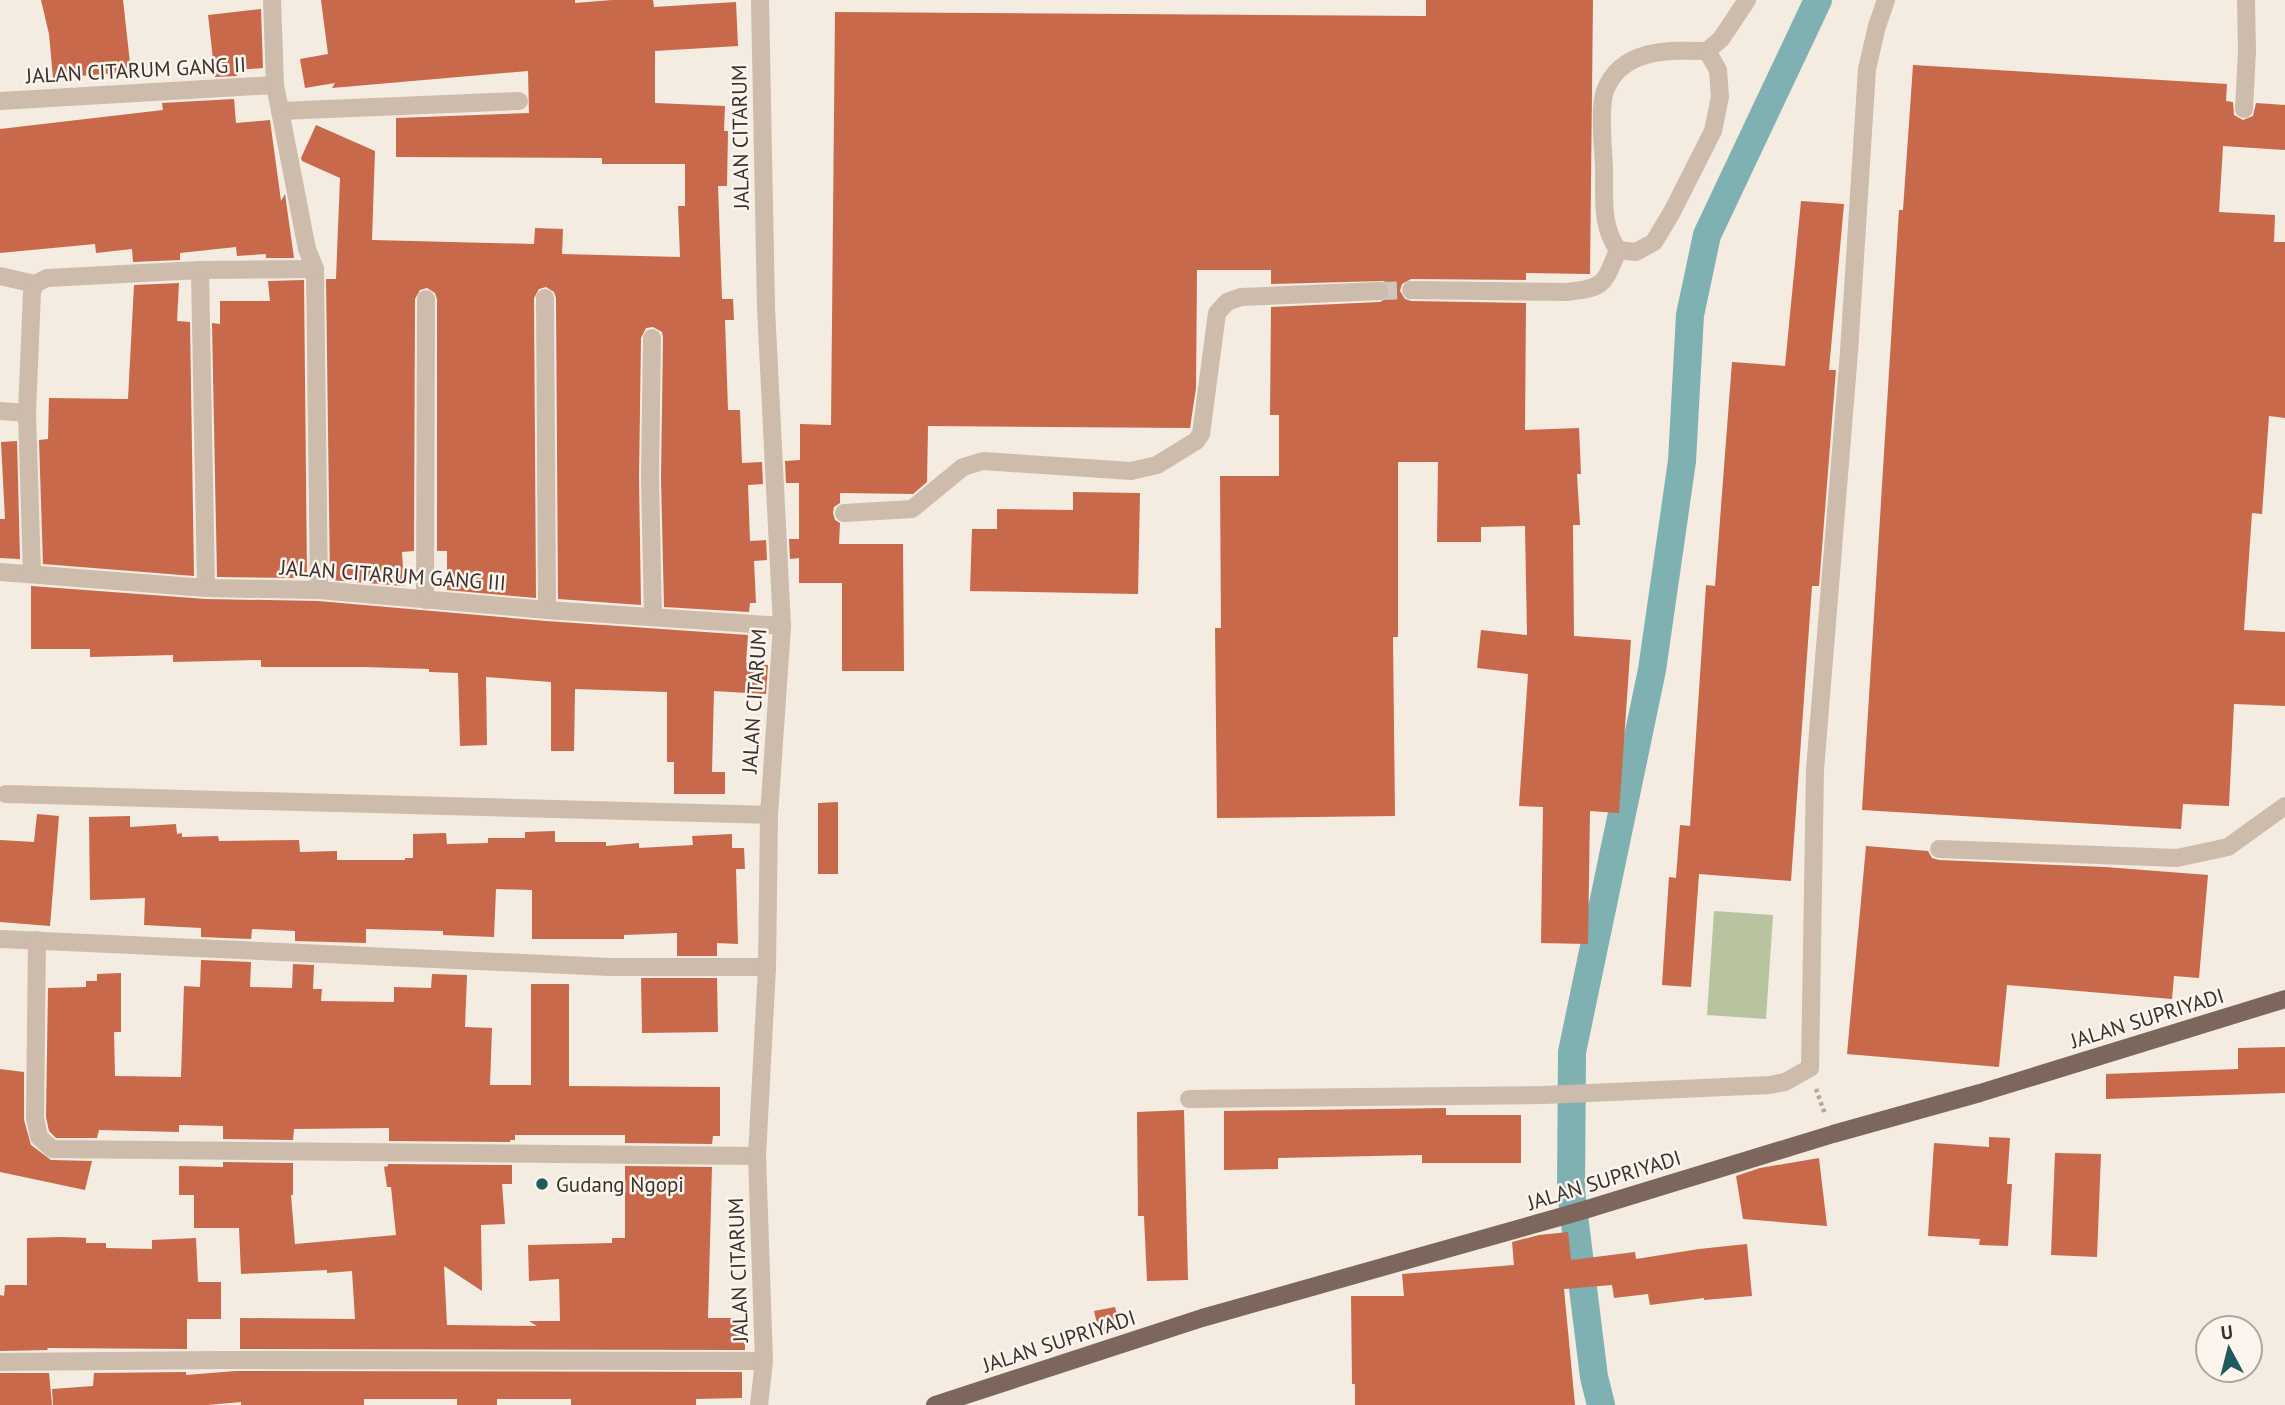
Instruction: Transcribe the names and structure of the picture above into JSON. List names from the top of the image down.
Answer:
{
  "streets": {
    "main road": ["JALAN SUPRIYADI"],
    "street": ["JALAN CITARUM GANG II", "JALAN CITARUM", "JALAN CITARUM GANG III"]
  },
  "crossings": [
    ["JALAN CITARUM", "JALAN CITARUM GANG III"]
  ],
  "places": ["Gudang Ngopi"],
  "north": "top"
}
